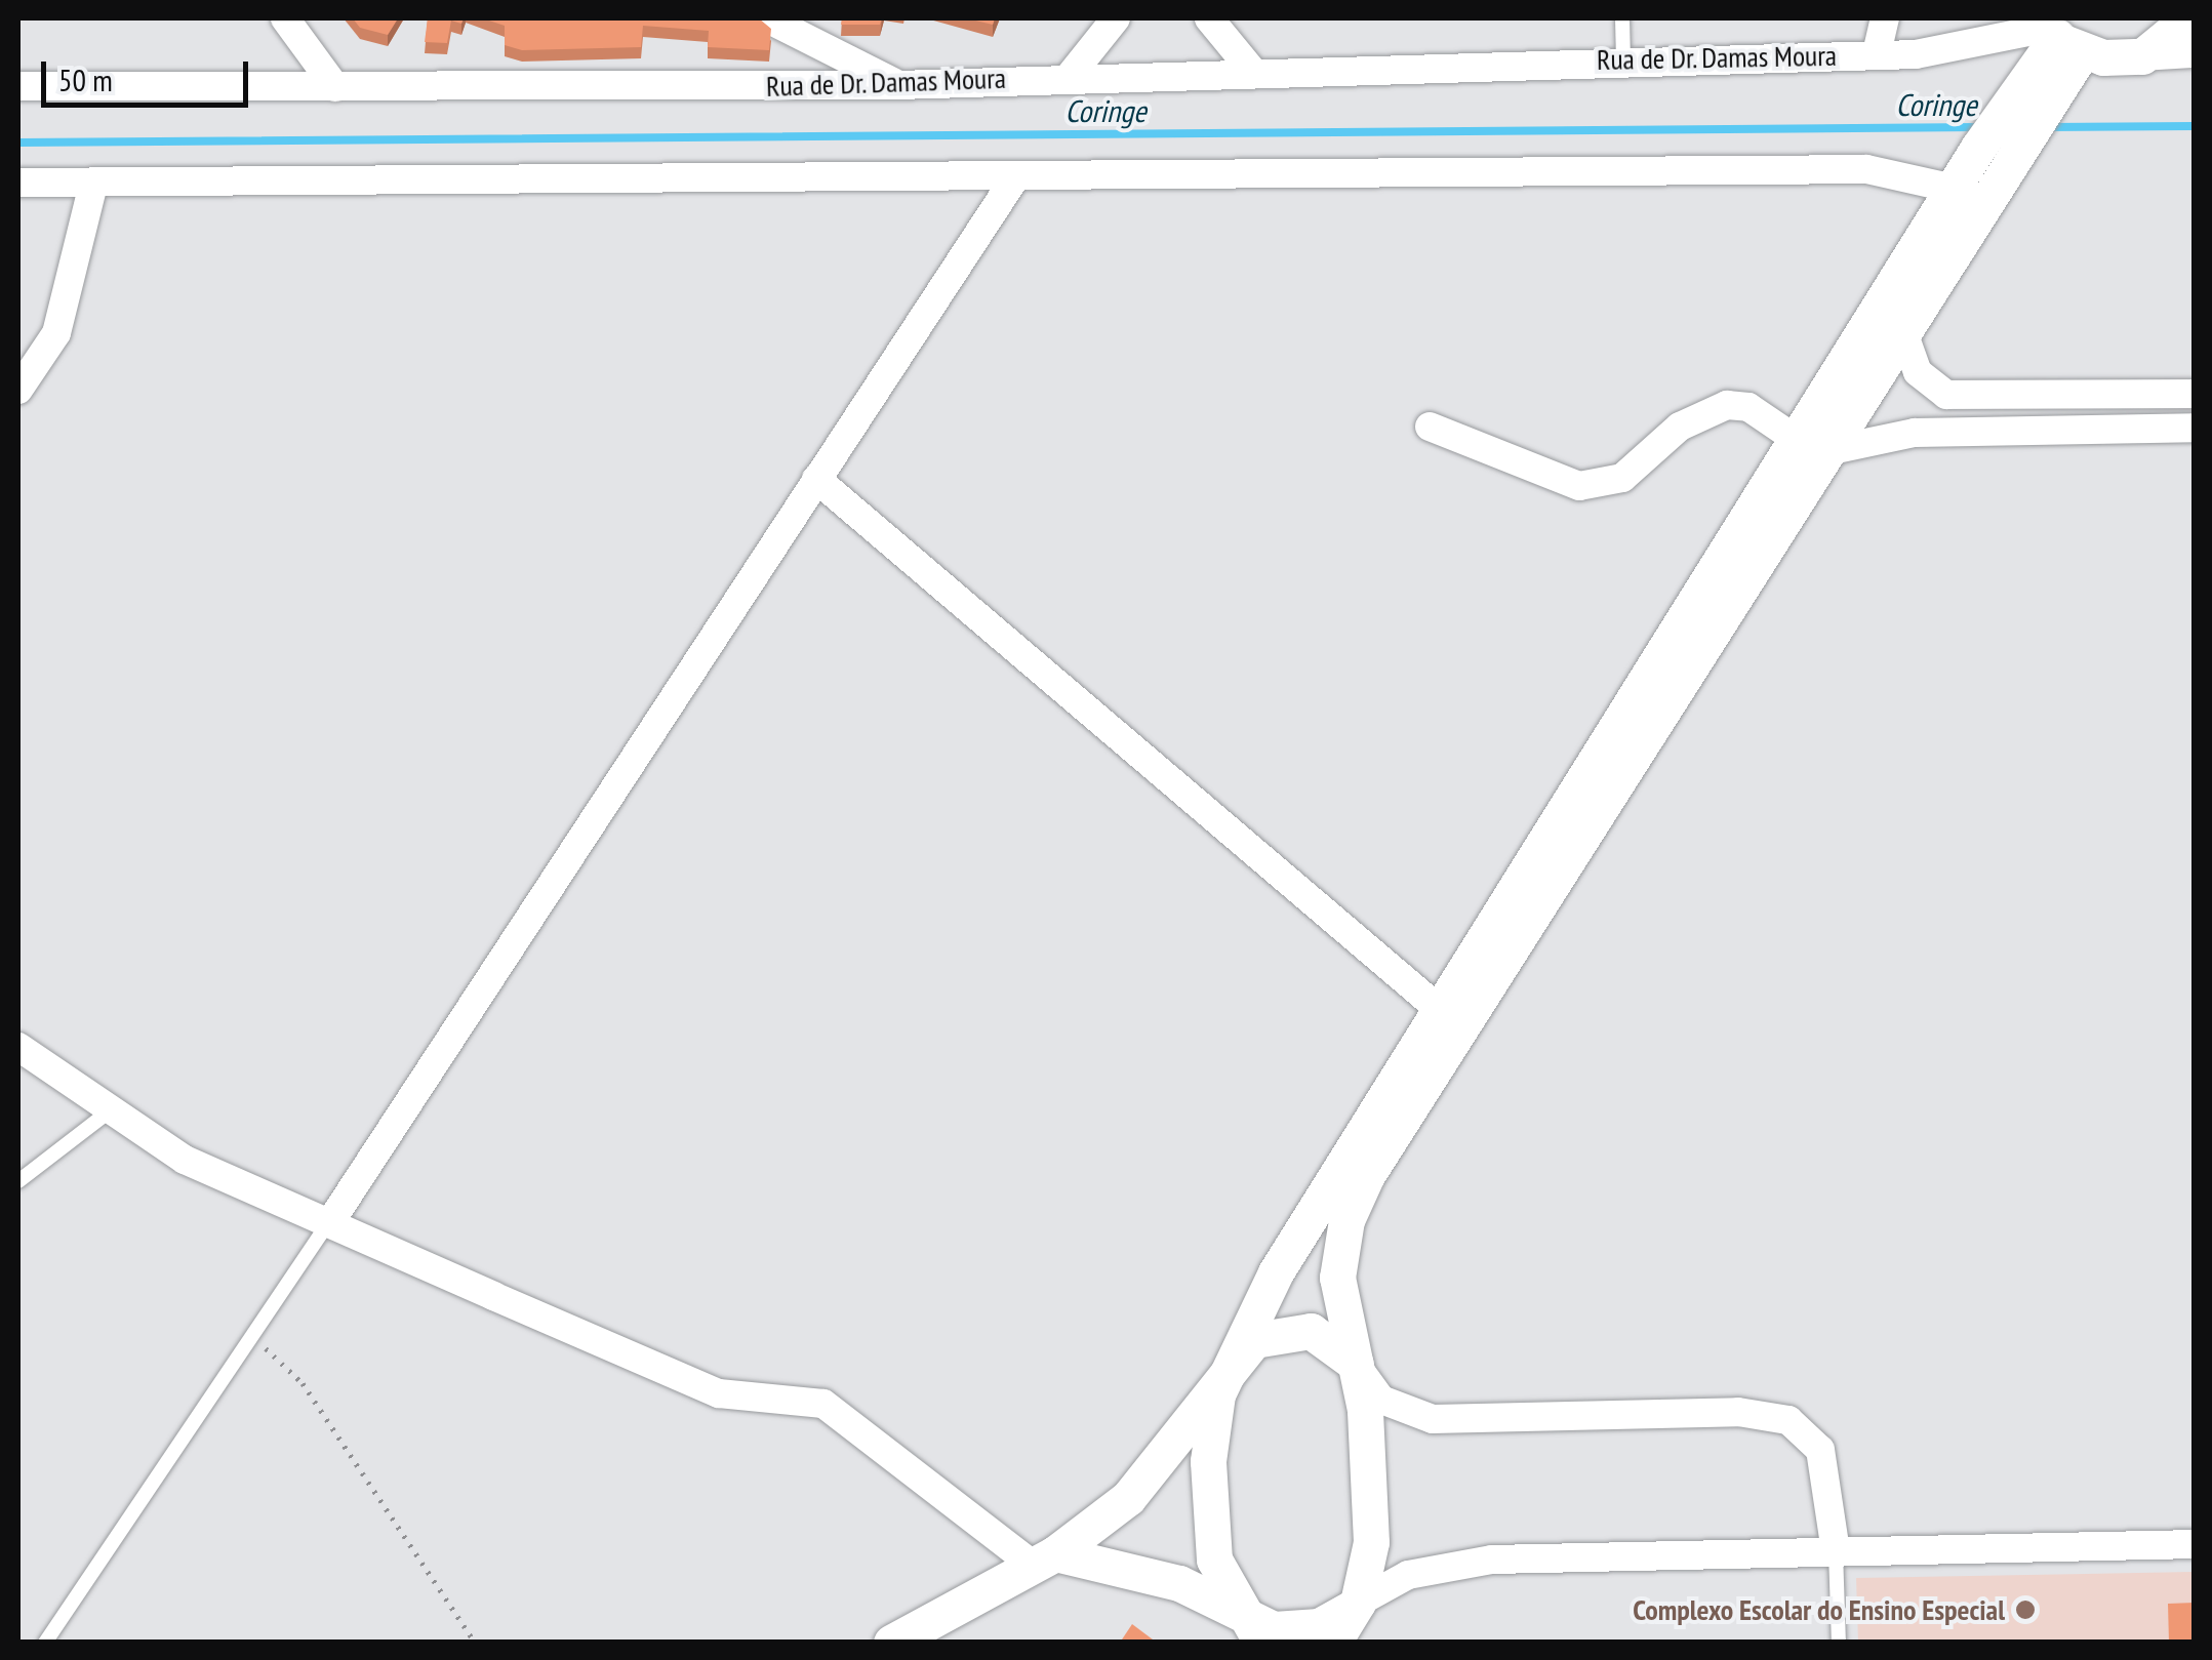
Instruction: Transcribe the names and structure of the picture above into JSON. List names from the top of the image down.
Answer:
{
  "streets": {
    "street": ["Rua de Dr. Damas Moura"]
  },
  "water": ["Coringe"],
  "places": ["Complexo Escolar do Ensino Especial"],
  "scale_bar": "50 m"
}
